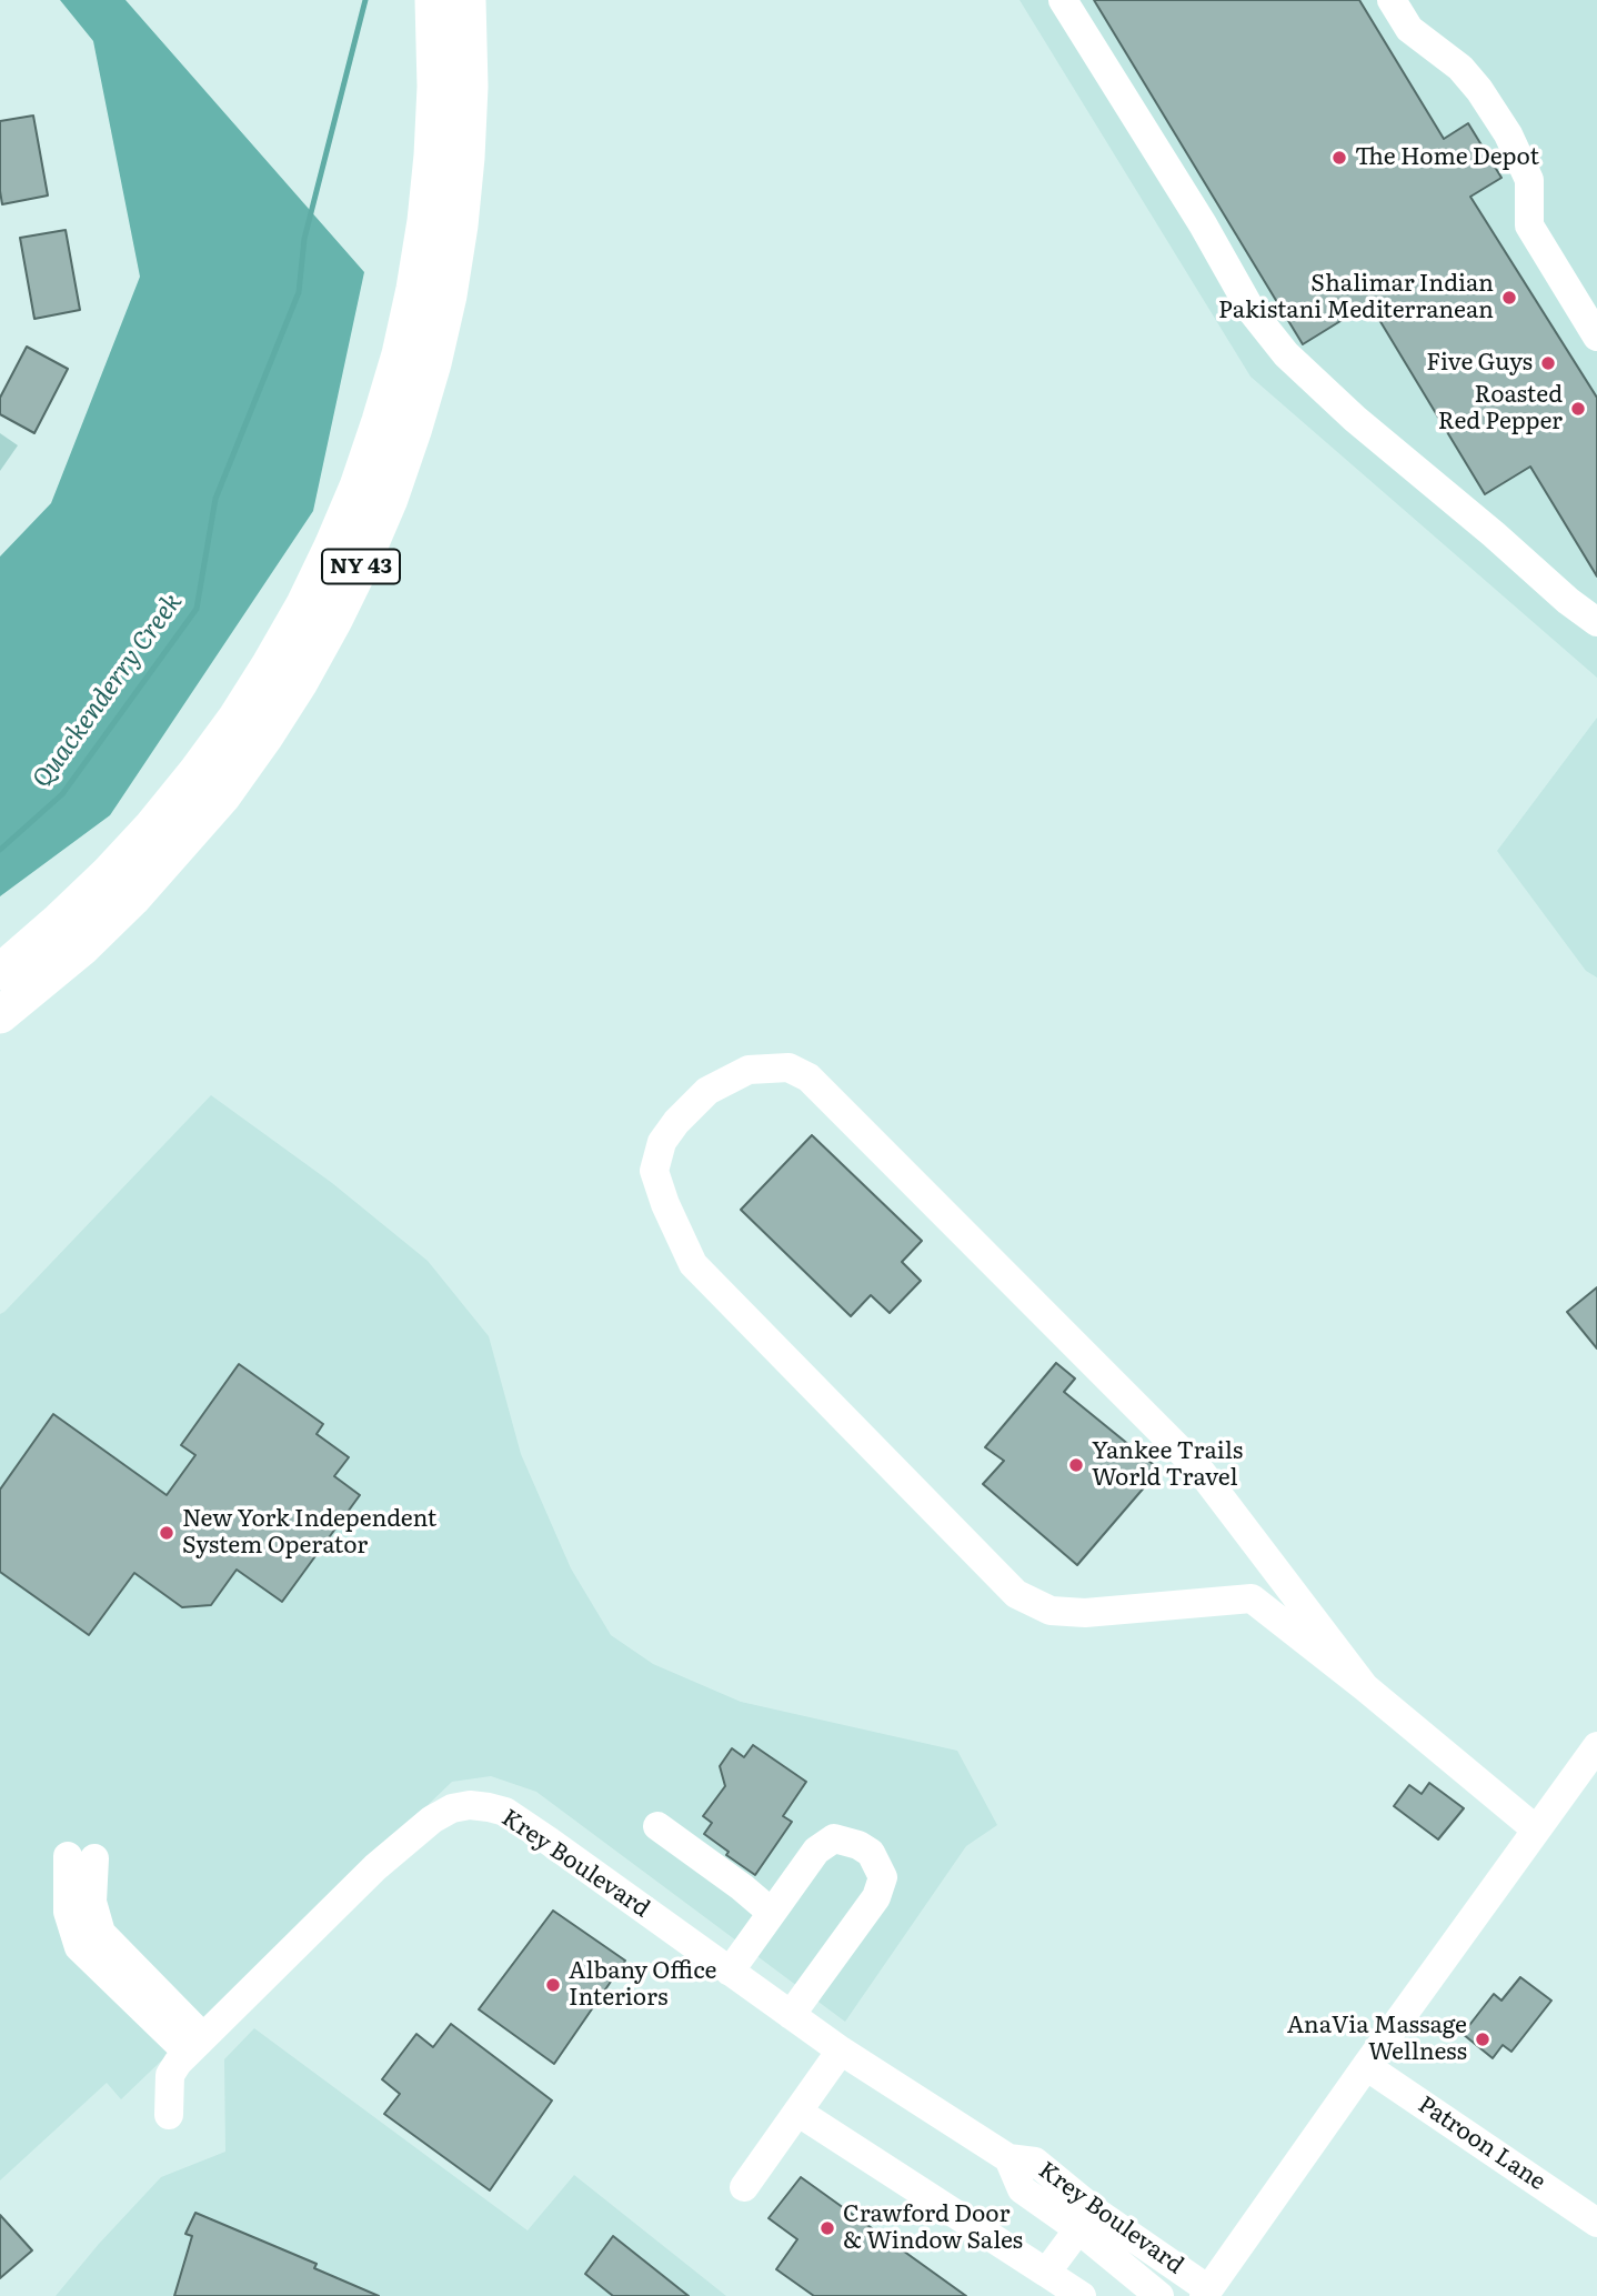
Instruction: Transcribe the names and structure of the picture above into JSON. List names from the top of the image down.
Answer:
{
  "streets": {
    "main road": ["NY 43"],
    "street": ["Krey Boulevard", "Patroon Lane"]
  },
  "water": ["Quackenderry Creek"],
  "places": [
    "The Home Depot",
    "Shalimar Indian Pakistani Mediterranean",
    "Five Guys",
    "Roasted Red Pepper",
    "Yankee Trails World Travel",
    "New York Independent System Operator",
    "Albany Office Interiors",
    "AnaVia Massage Wellness",
    "Crawford Door & Window Sales"
  ]
}
